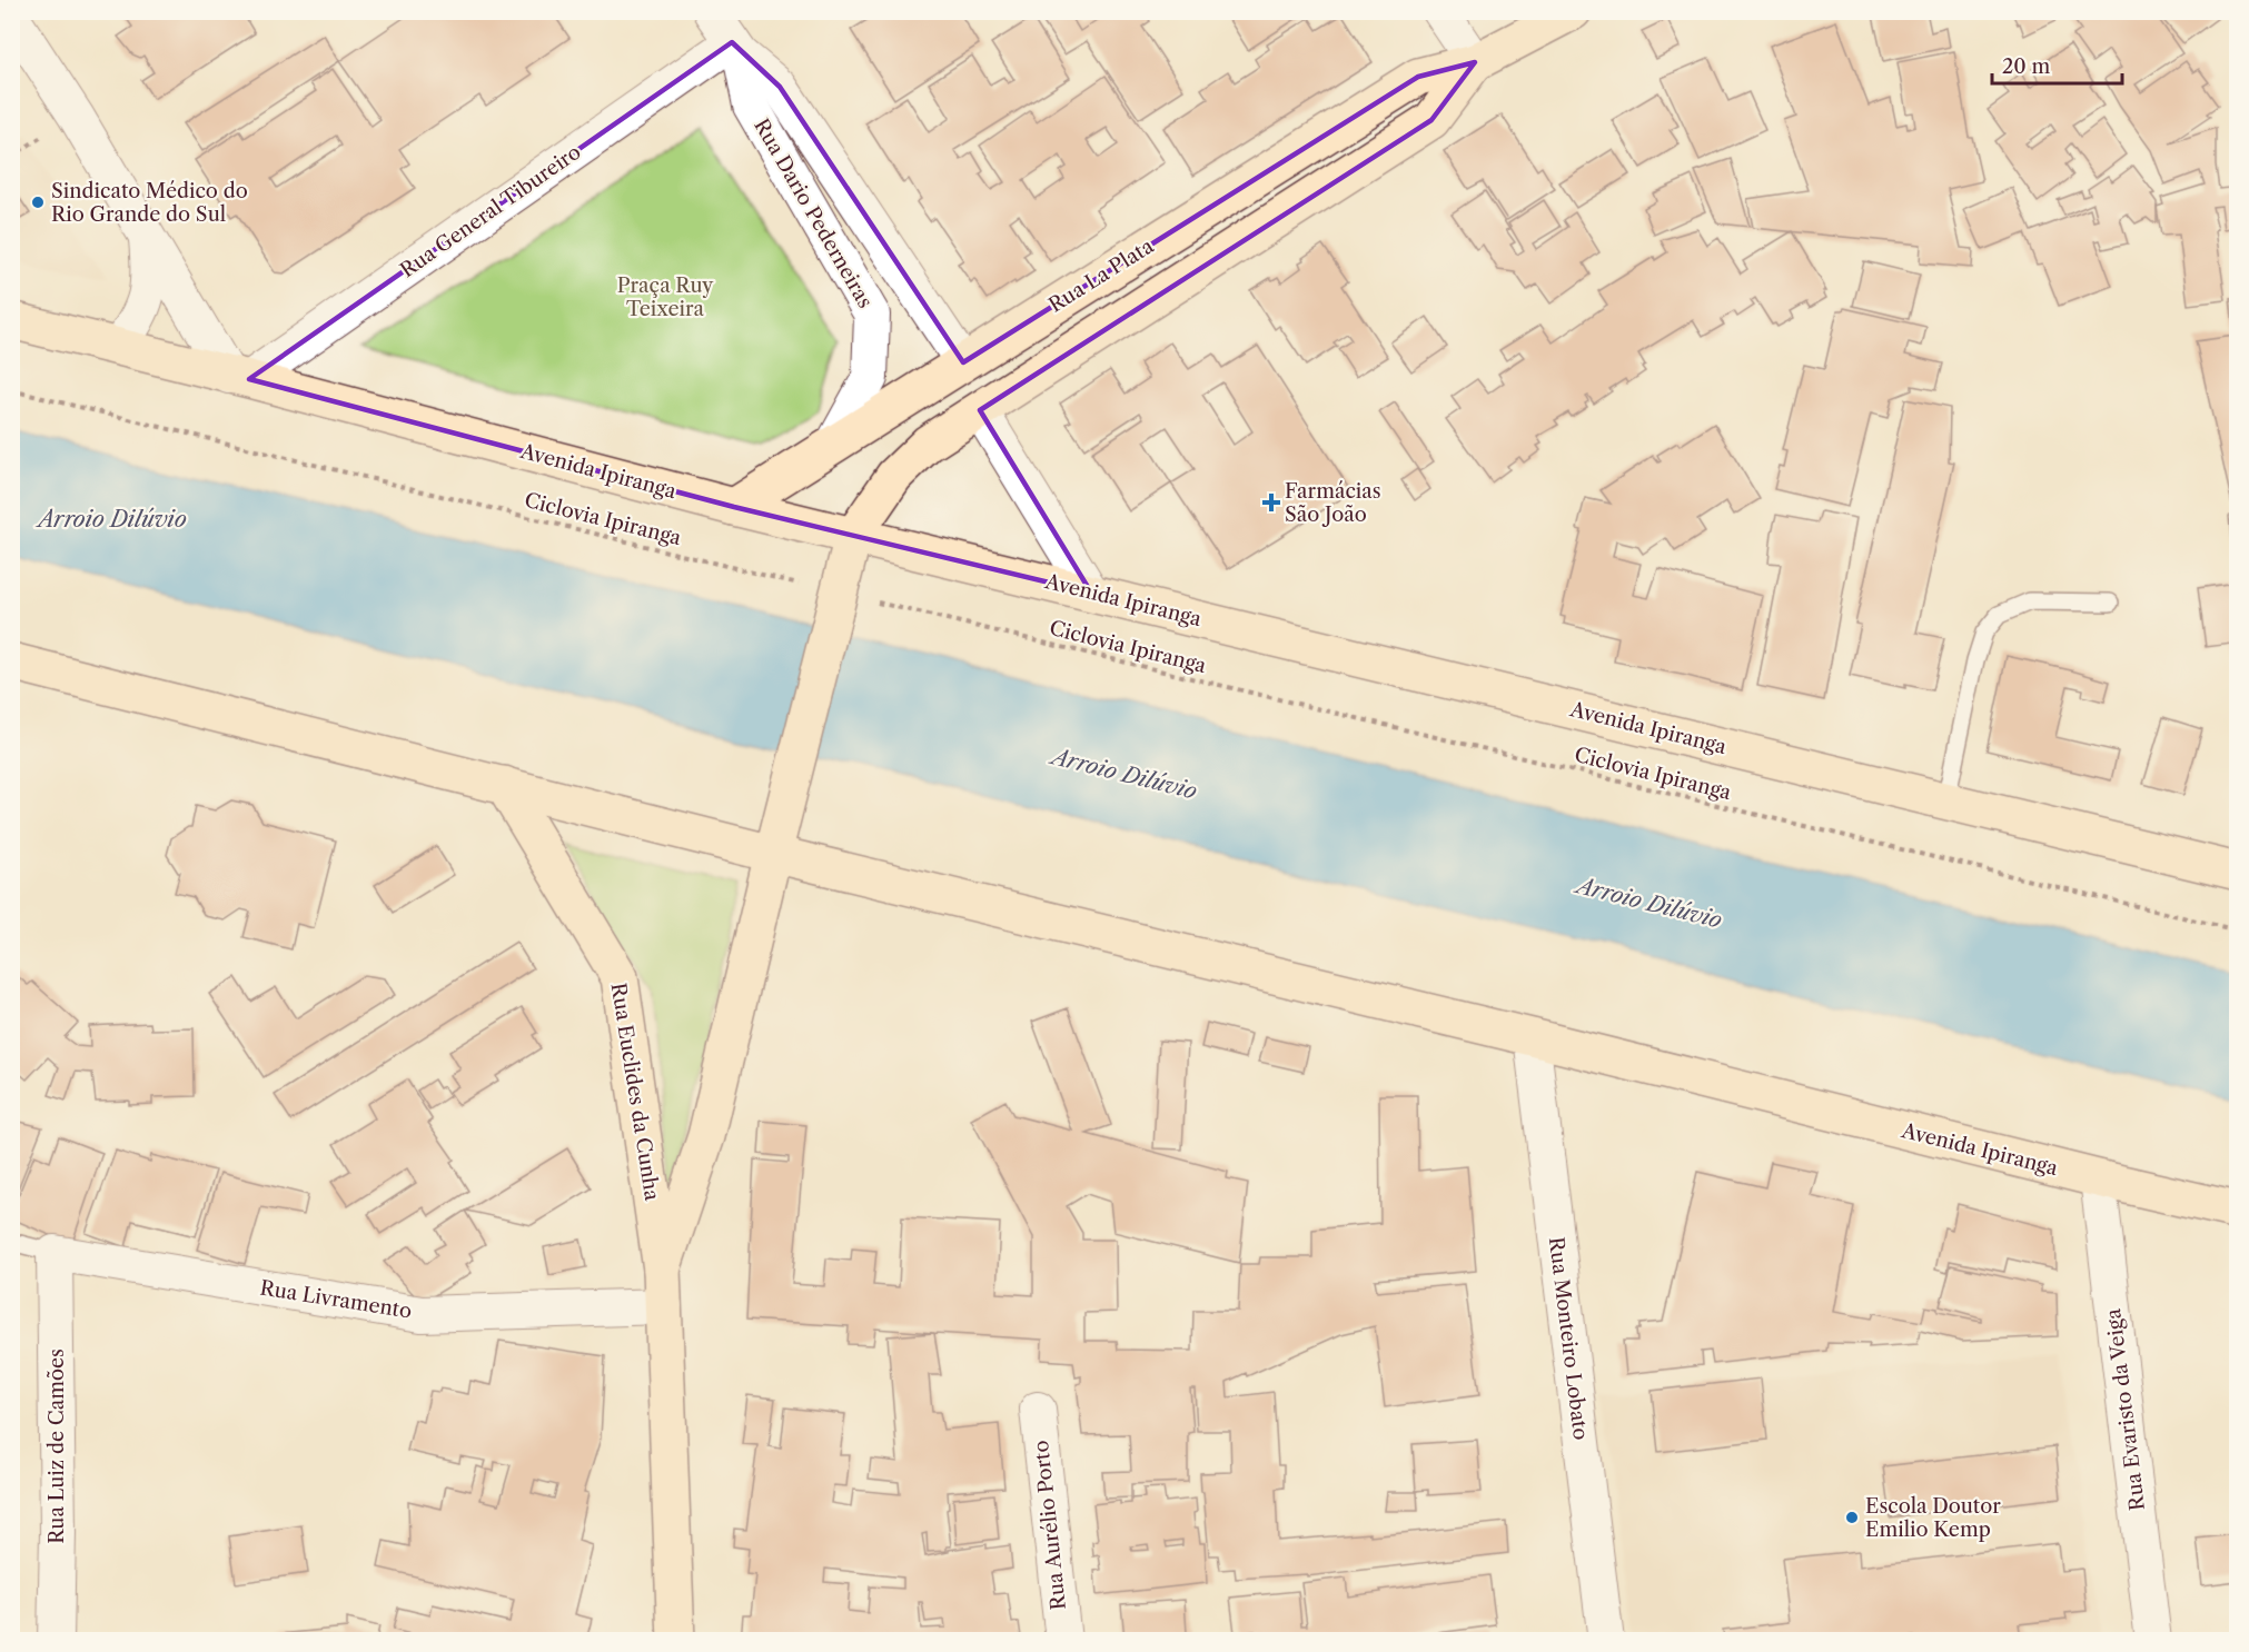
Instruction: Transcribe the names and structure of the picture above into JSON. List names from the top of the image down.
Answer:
{
  "streets": {
    "main road": ["Rua La Plata", "Avenida Ipiranga", "Rua Euclides da Cunha"],
    "street": [
      "Rua General Tibureiro",
      "Rua Dario Pederneiras",
      "Rua Livramento",
      "Rua Monteiro Lobato",
      "Rua Evaristo da Veiga",
      "Rua Luiz de Camões",
      "Rua Aurélio Porto"
    ],
    "path": ["Ciclovia Ipiranga"]
  },
  "crossings": [
    ["Rua General Tibureiro", "Rua Dario Pederneiras"],
    ["Rua General Tibureiro", "Avenida Ipiranga"],
    ["Rua Dario Pederneiras", "Rua La Plata"],
    ["Rua La Plata", "Avenida Ipiranga"],
    ["Rua La Plata", "Rua Euclides da Cunha"],
    ["Avenida Ipiranga", "Rua Euclides da Cunha"],
    ["Avenida Ipiranga", "Rua Monteiro Lobato"],
    ["Avenida Ipiranga", "Rua Evaristo da Veiga"],
    ["Ciclovia Ipiranga", "Rua Euclides da Cunha"],
    ["Rua Euclides da Cunha", "Rua Livramento"],
    ["Rua Livramento", "Rua Luiz de Camões"]
  ],
  "water": ["Arroio Dilúvio"],
  "parks": ["Praça Ruy Teixeira"],
  "places": {
    "other": ["Sindicato Médico do Rio Grande do Sul", "Escola Doutor Emilio Kemp"],
    "health": ["Farmácias São João"]
  },
  "scale_bar": "20 m"
}
